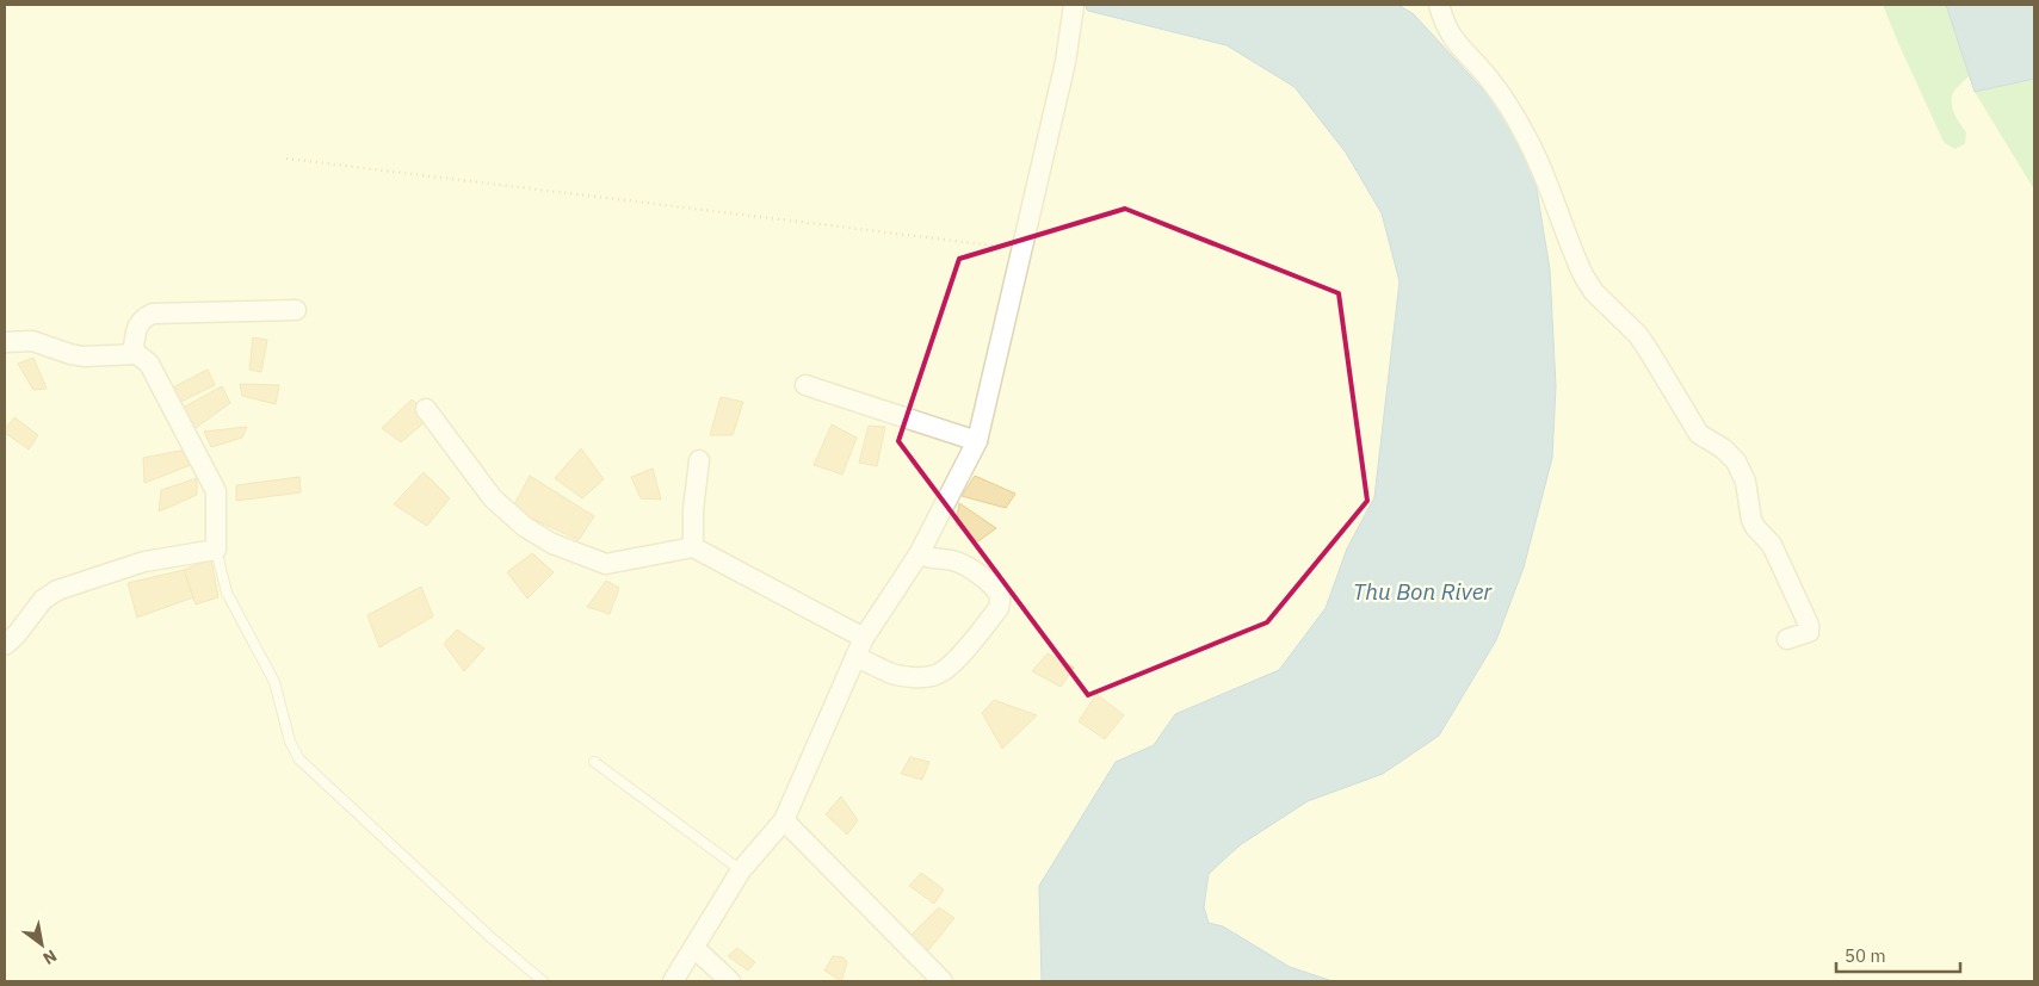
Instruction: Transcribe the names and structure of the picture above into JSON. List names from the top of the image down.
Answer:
{
  "water": ["Thu Bon River"],
  "scale_bar": "50 m",
  "north": "bottom right"
}
